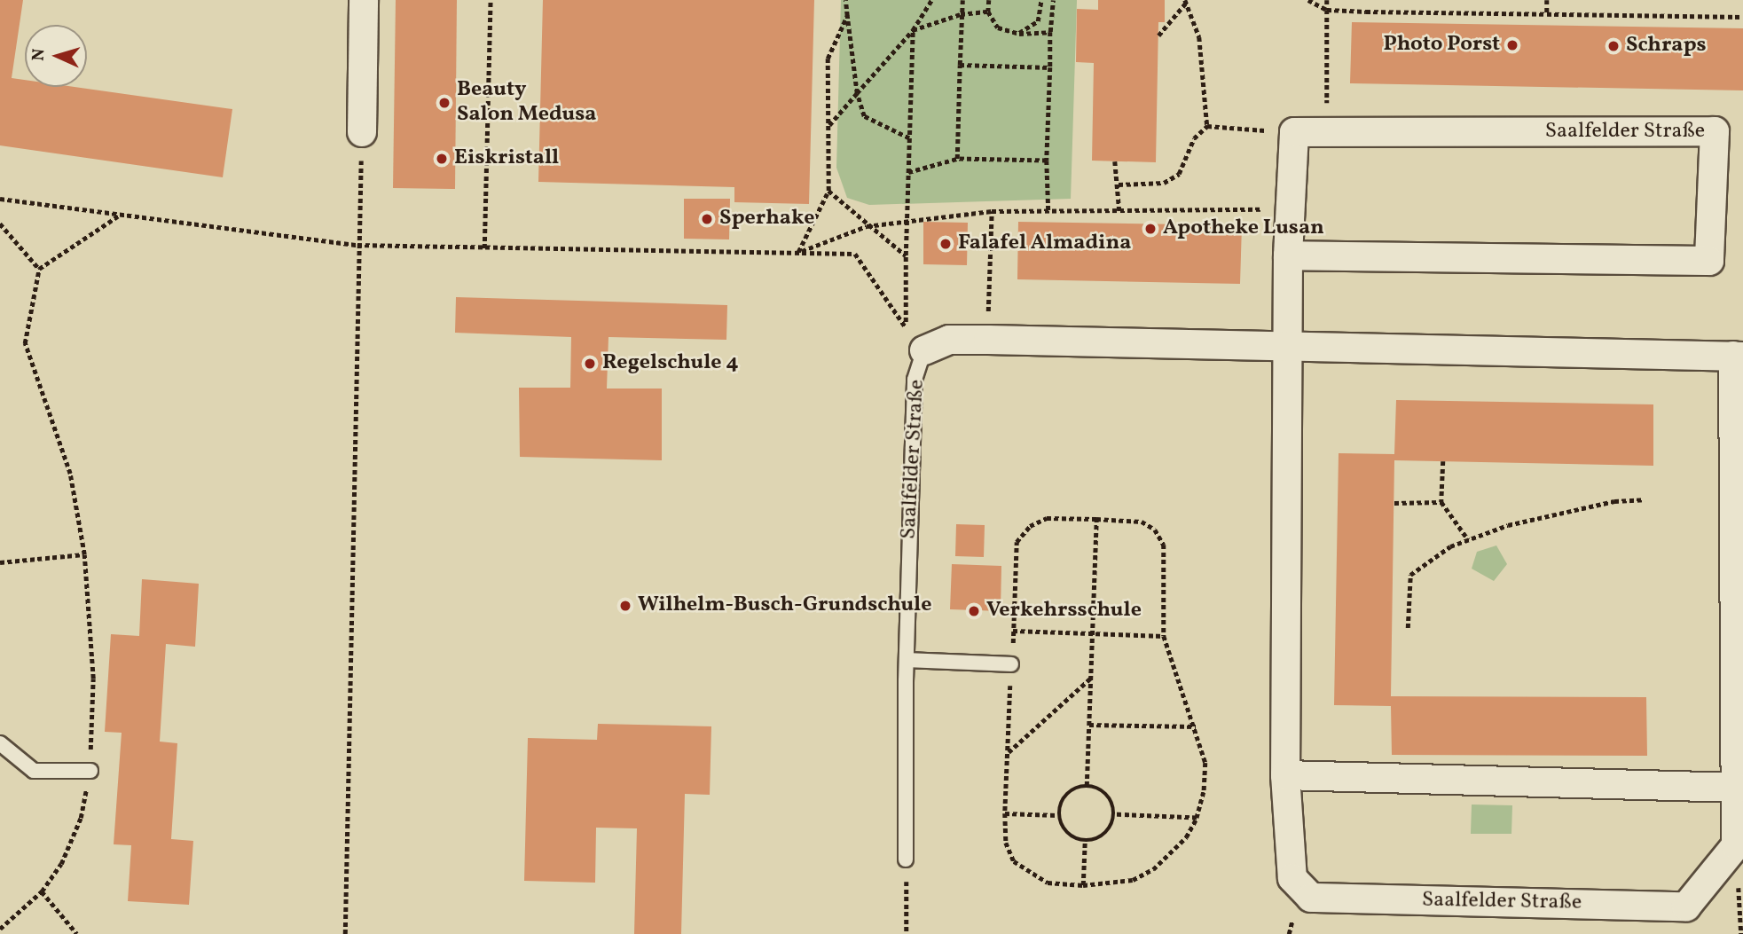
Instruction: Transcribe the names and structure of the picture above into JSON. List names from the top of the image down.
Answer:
{
  "streets": {
    "street": ["Saalfelder Straße"]
  },
  "places": [
    "Photo Porst",
    "Schraps",
    "Beauty Salon Medusa",
    "Eiskristall",
    "Sperhake",
    "Apotheke Lusan",
    "Falafel Almadina",
    "Regelschule 4",
    "Wilhelm-Busch-Grundschule",
    "Verkehrsschule"
  ],
  "north": "left"
}
